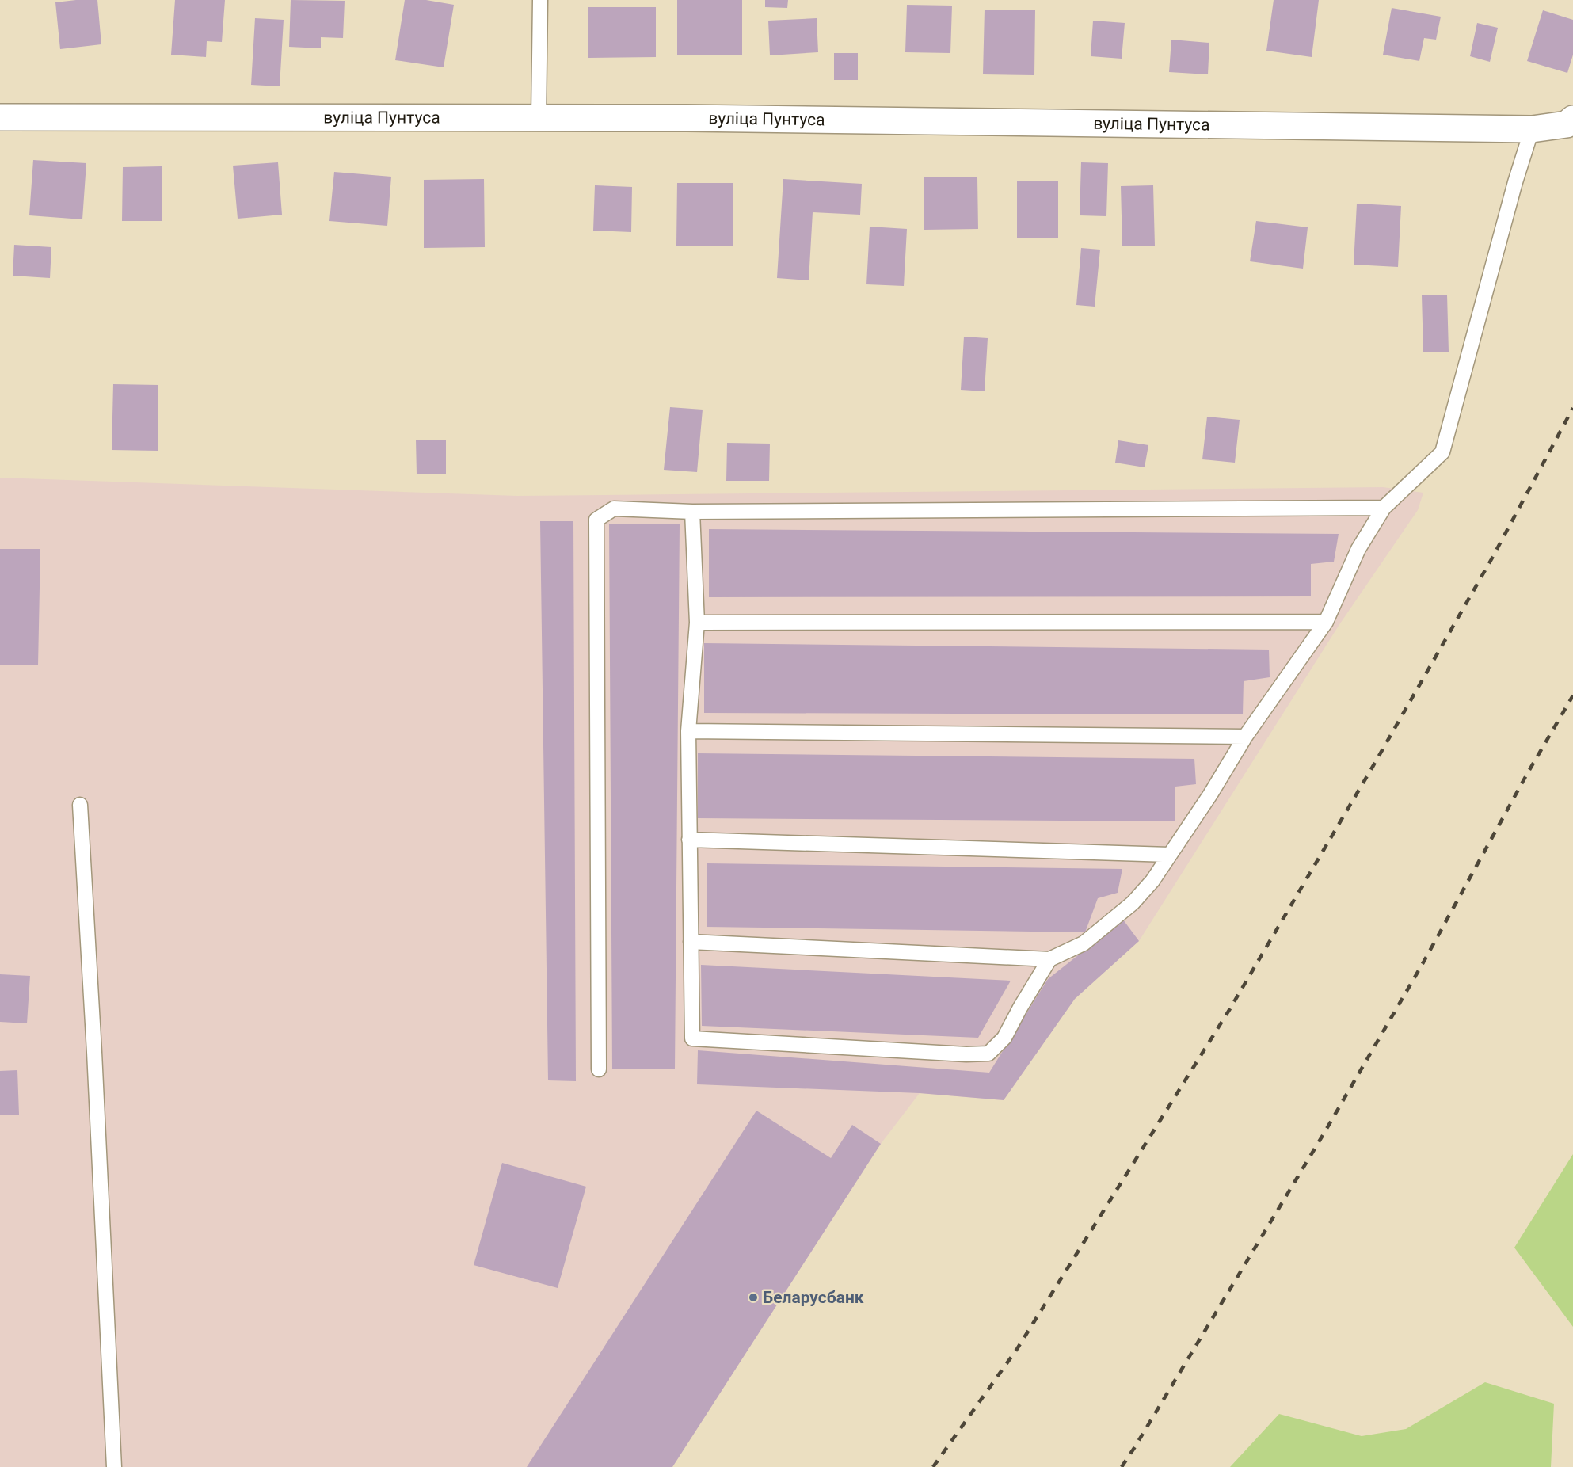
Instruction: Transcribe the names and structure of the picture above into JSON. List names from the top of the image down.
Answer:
{
  "streets": {
    "street": ["вуліца Пунтуса"]
  },
  "places": ["Беларусбанк"]
}
